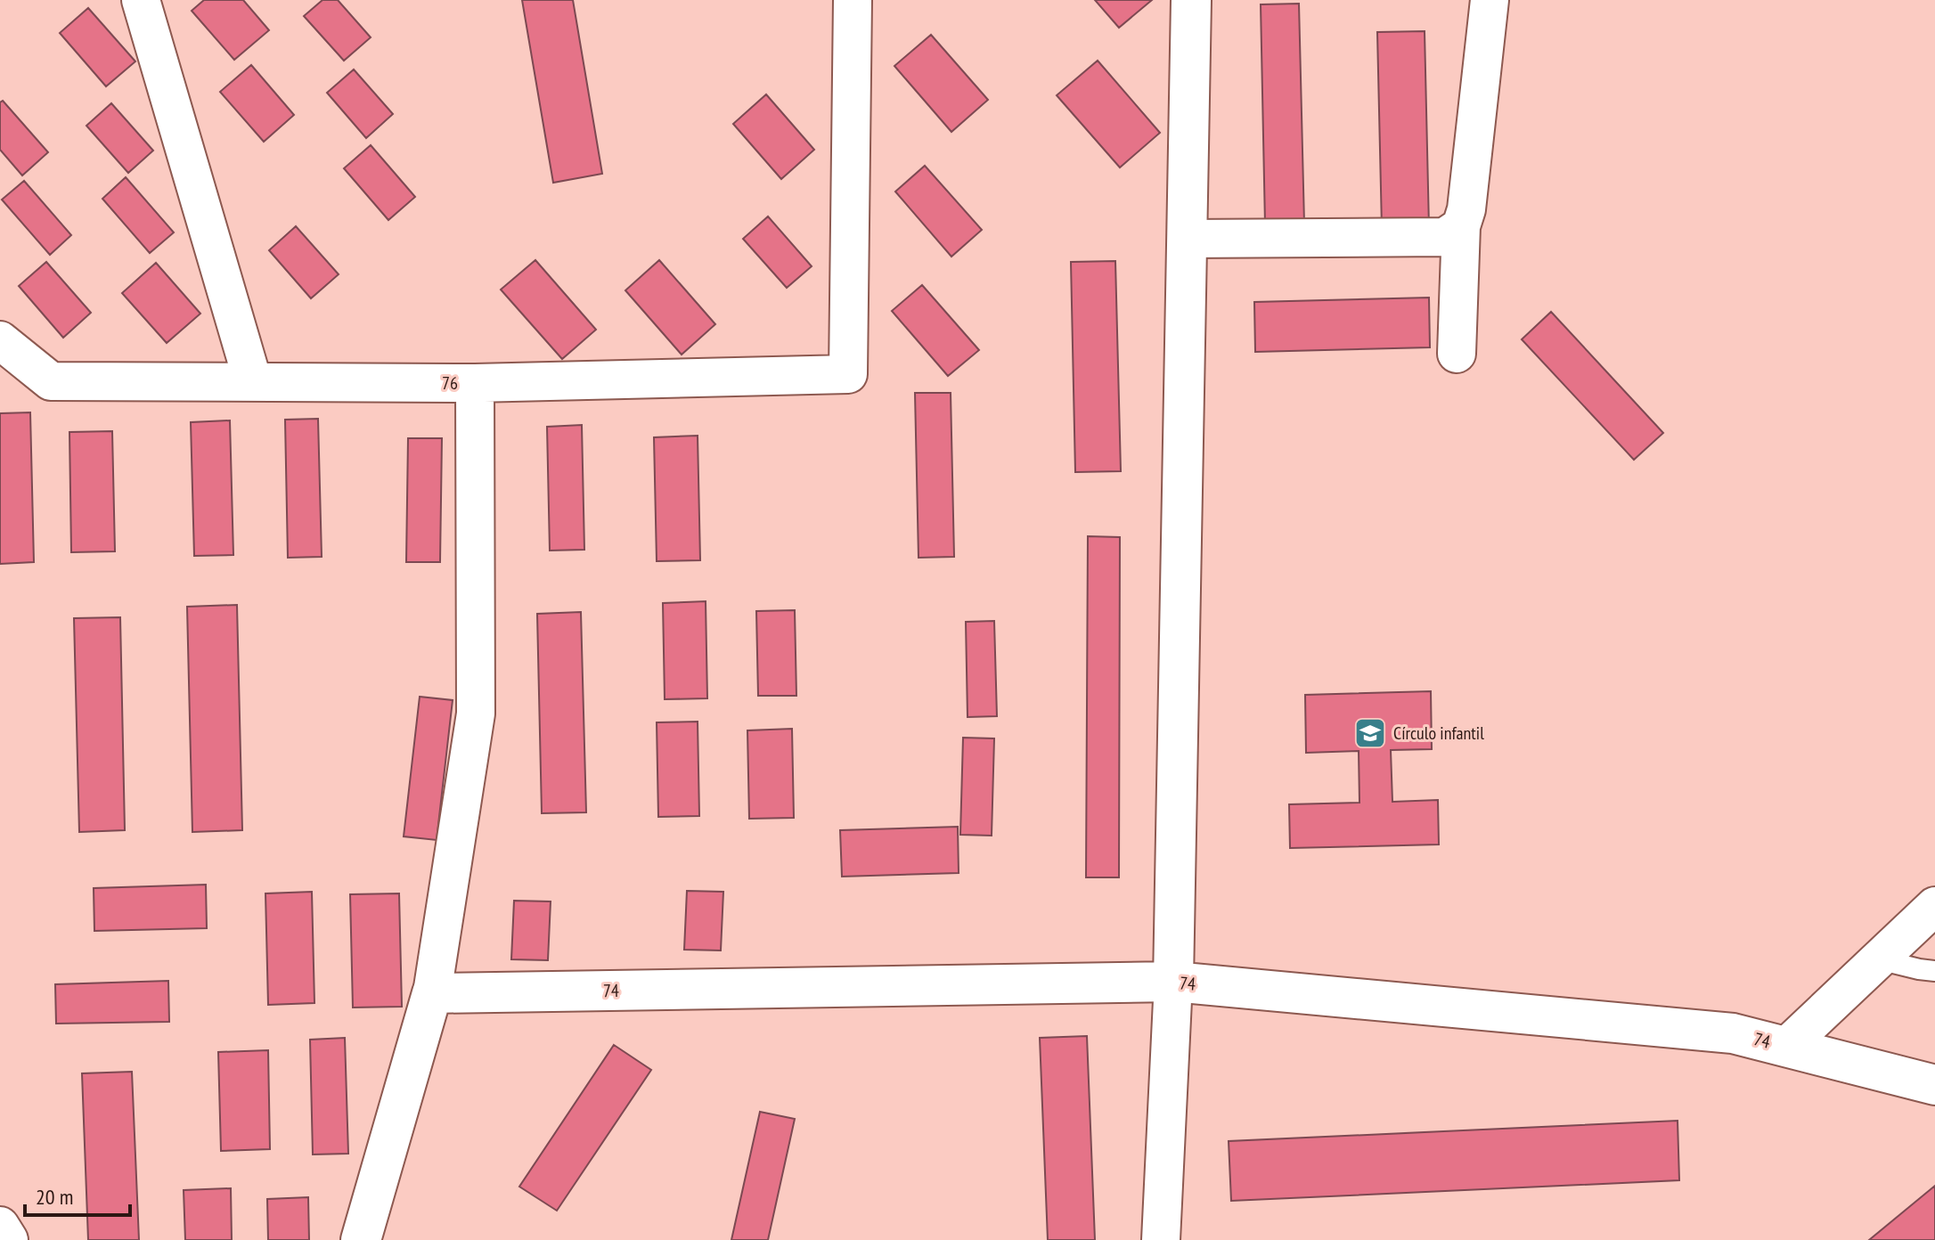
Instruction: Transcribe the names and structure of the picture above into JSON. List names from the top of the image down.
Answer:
{
  "streets": {
    "street": ["76", "74"]
  },
  "places": {
    "school or university": ["Círculo infantil"]
  },
  "scale_bar": "20 m"
}
